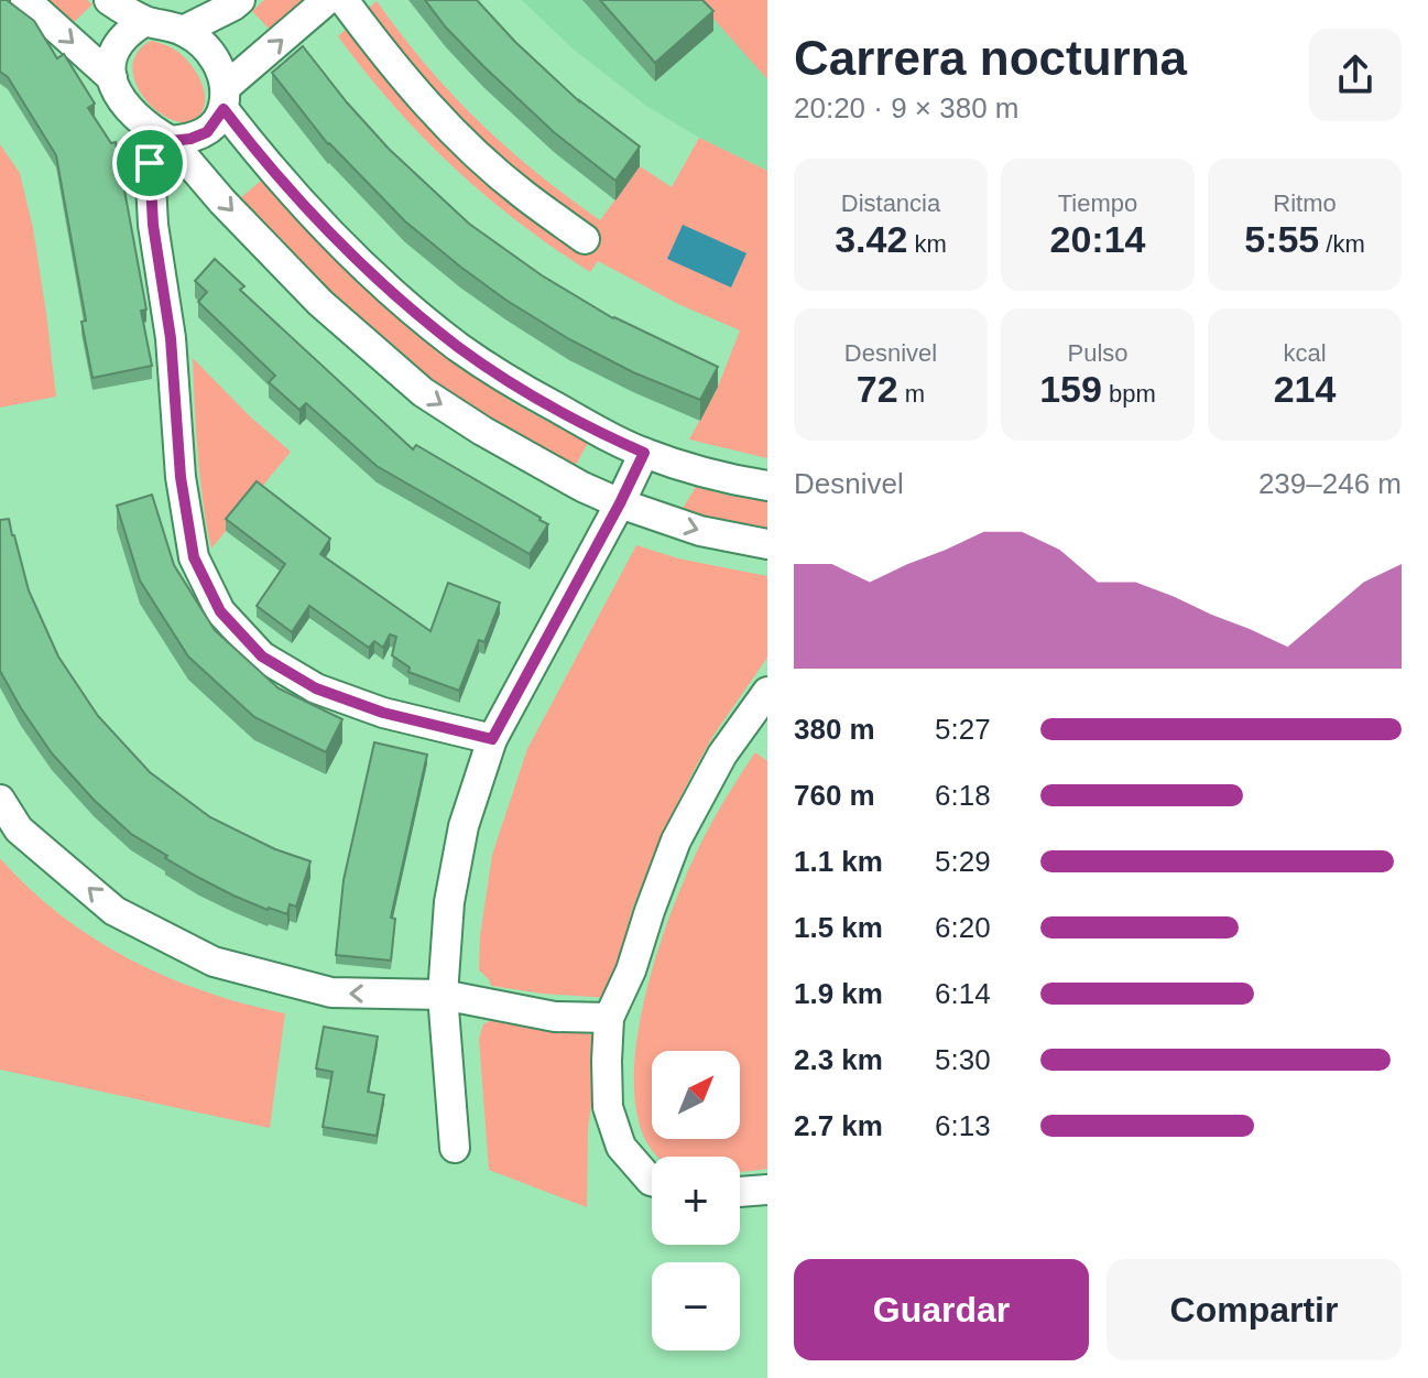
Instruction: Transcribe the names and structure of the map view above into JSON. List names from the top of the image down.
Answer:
{
  "north": "top right",
  "page": {
    "heading": ["Carrera nocturna", "20:20 · 9 × 380 m"],
    "stats": [
      ["Distancia", "3.42 km"],
      ["Tiempo", "20:14"],
      ["Ritmo", "5:55 /km"],
      ["Desnivel", "72 m"],
      ["Pulso", "159 bpm"],
      ["kcal", "214"]
    ],
    "chart": ["Desnivel", "239–246 m"],
    "list": [
      {
        "name": "380 m",
        "note": "5:27"
      },
      {
        "name": "760 m",
        "note": "6:18"
      },
      {
        "name": "1.1 km",
        "note": "5:29"
      },
      {
        "name": "1.5 km",
        "note": "6:20"
      },
      {
        "name": "1.9 km",
        "note": "6:14"
      },
      {
        "name": "2.3 km",
        "note": "5:30"
      },
      {
        "name": "2.7 km",
        "note": "6:13"
      }
    ],
    "map_buttons": ["+", "−"],
    "buttons": ["Guardar", "Compartir"]
  }
}
